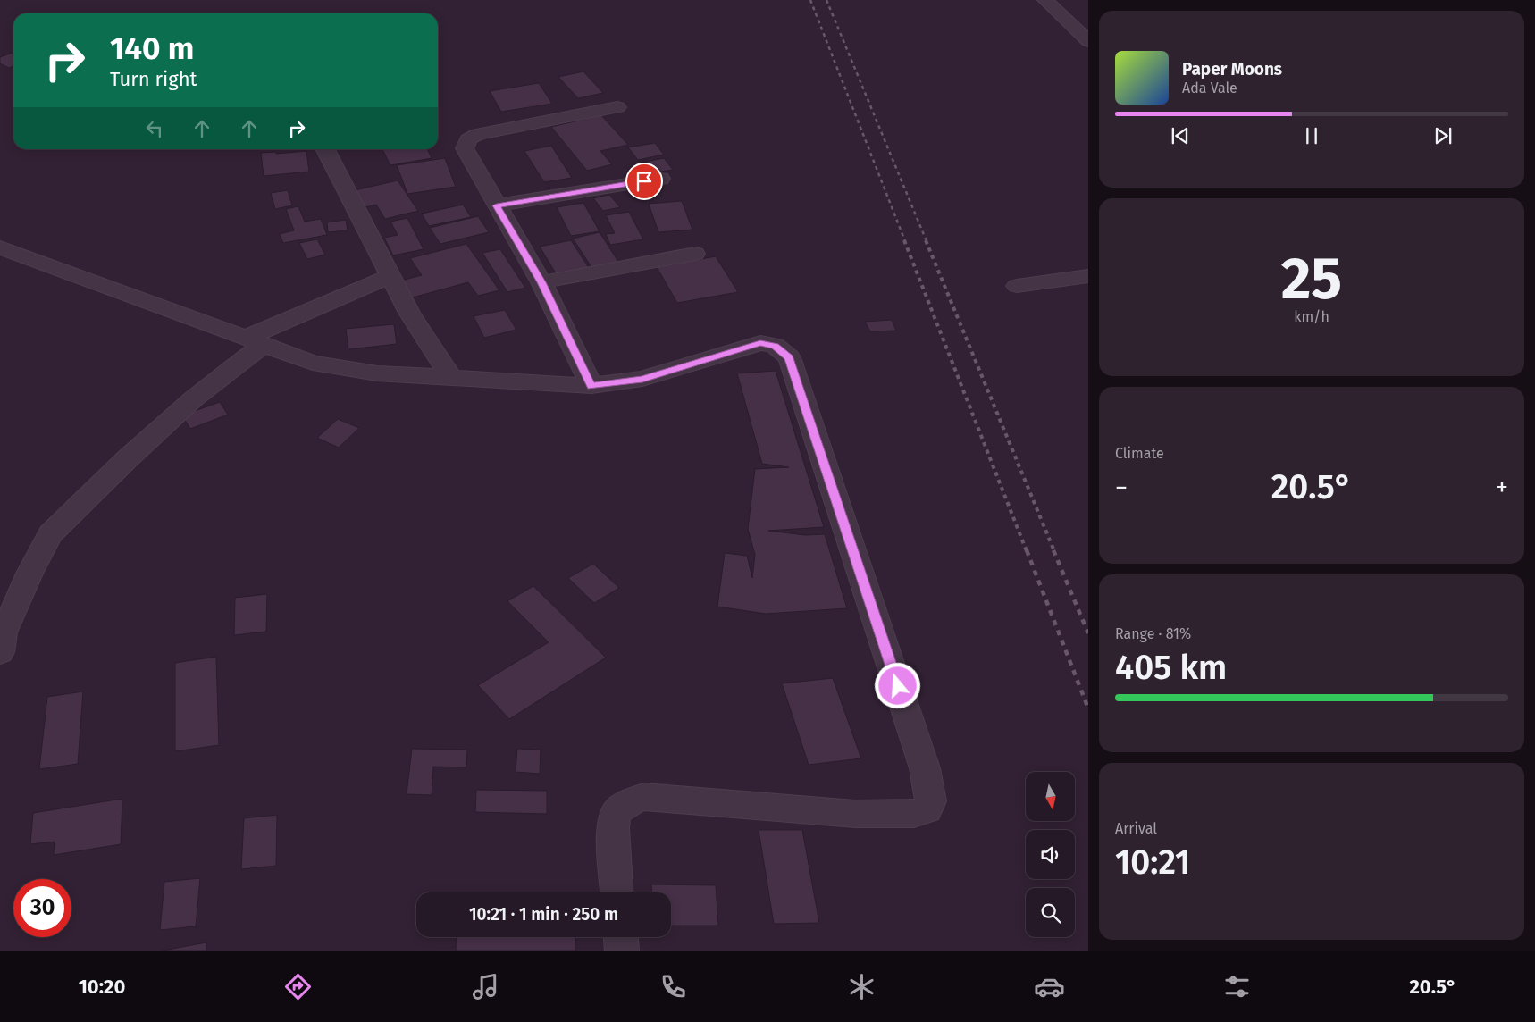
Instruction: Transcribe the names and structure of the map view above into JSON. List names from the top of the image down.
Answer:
{
  "north": "bottom",
  "page": {
    "turn": ["140 m", "Turn right"],
    "song": ["Paper Moons", "Ada Vale"],
    "tile": [
      ["25", "km/h"],
      "Climate",
      ["Range · 81%", "405 km"],
      ["Arrival", "10:21"]
    ],
    "heat": ["−", "20.5°", "+"],
    "limit": "30",
    "trip": "10:21 · 1 min · 250 m",
    "tabs": ["10:20", "20.5°"]
  }
}
